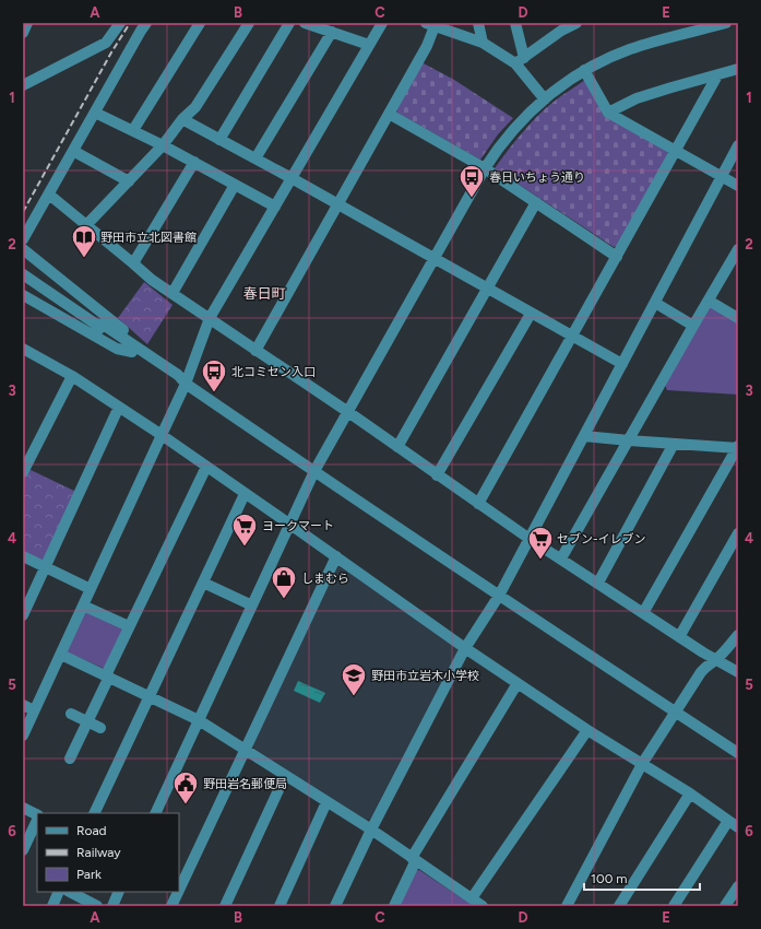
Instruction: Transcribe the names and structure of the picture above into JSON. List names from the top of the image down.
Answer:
{
  "districts": ["春日町"],
  "places": {
    "bus stop": ["春日いちょう通り", "北コミセン入口"],
    "library": ["野田市立北図書館"],
    "supermarket": ["ヨークマート", "セブン-イレブン"],
    "shop": ["しまむら"],
    "school or university": ["野田市立岩木小学校"],
    "public building": ["野田岩名郵便局"]
  },
  "legend": ["Road", "Railway", "Park"],
  "scale_bar": "100 m",
  "grid": {
    "columns": [
      "A",
      "B",
      "C",
      "D",
      "E"
    ],
    "rows": [
      "1",
      "2",
      "3",
      "4",
      "5",
      "6"
    ]
  }
}
